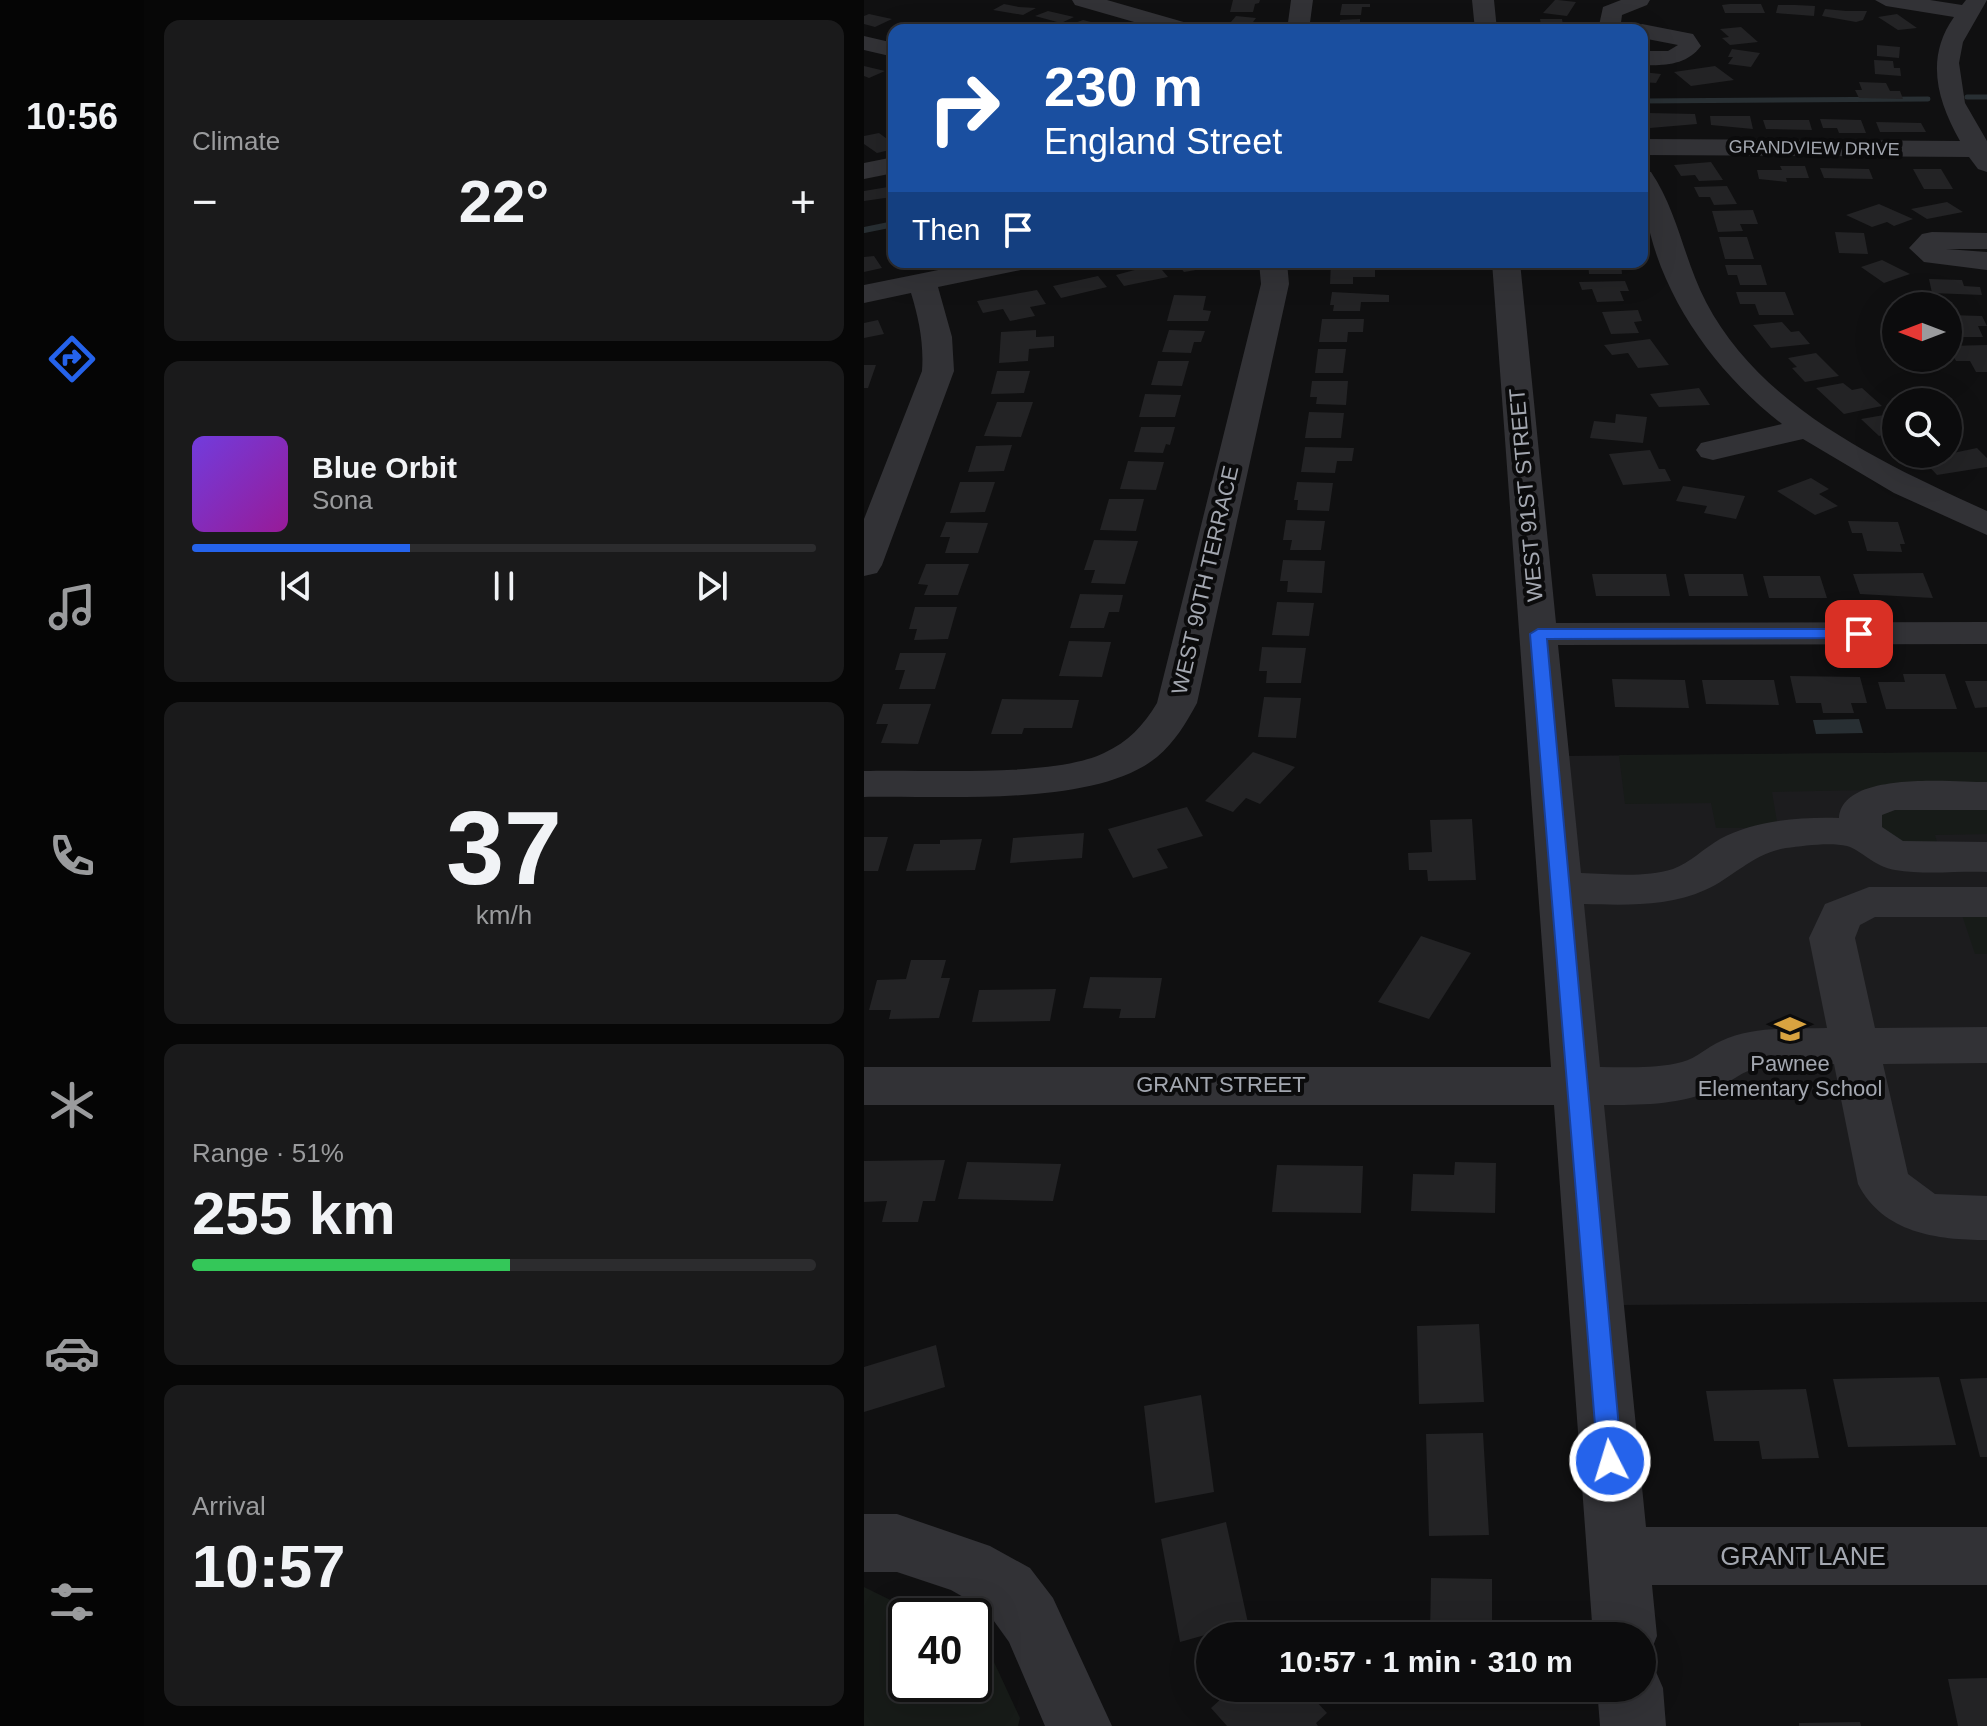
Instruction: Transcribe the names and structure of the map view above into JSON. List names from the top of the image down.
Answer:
{
  "streets": {
    "street": [
      "GRANDVIEW DRIVE",
      "WEST 91ST STREET",
      "WEST 90TH TERRACE",
      "GRANT STREET",
      "GRANT LANE"
    ]
  },
  "crossings": [
    ["WEST 91ST STREET", "GRANT STREET"],
    ["WEST 91ST STREET", "GRANT LANE"]
  ],
  "places": {
    "school or university": ["Pawnee Elementary School"]
  },
  "north": "left",
  "page": {
    "tabs": "10:56",
    "tile": [
      "Climate",
      ["37", "km/h"],
      ["Range · 51%", "255 km"],
      ["Arrival", "10:57"]
    ],
    "turn": ["230 m", "England Street"],
    "heat": ["−", "22°", "+"],
    "then": "Then",
    "song": ["Blue Orbit", "Sona"],
    "limit": "40",
    "trip": "10:57 · 1 min · 310 m"
  }
}
